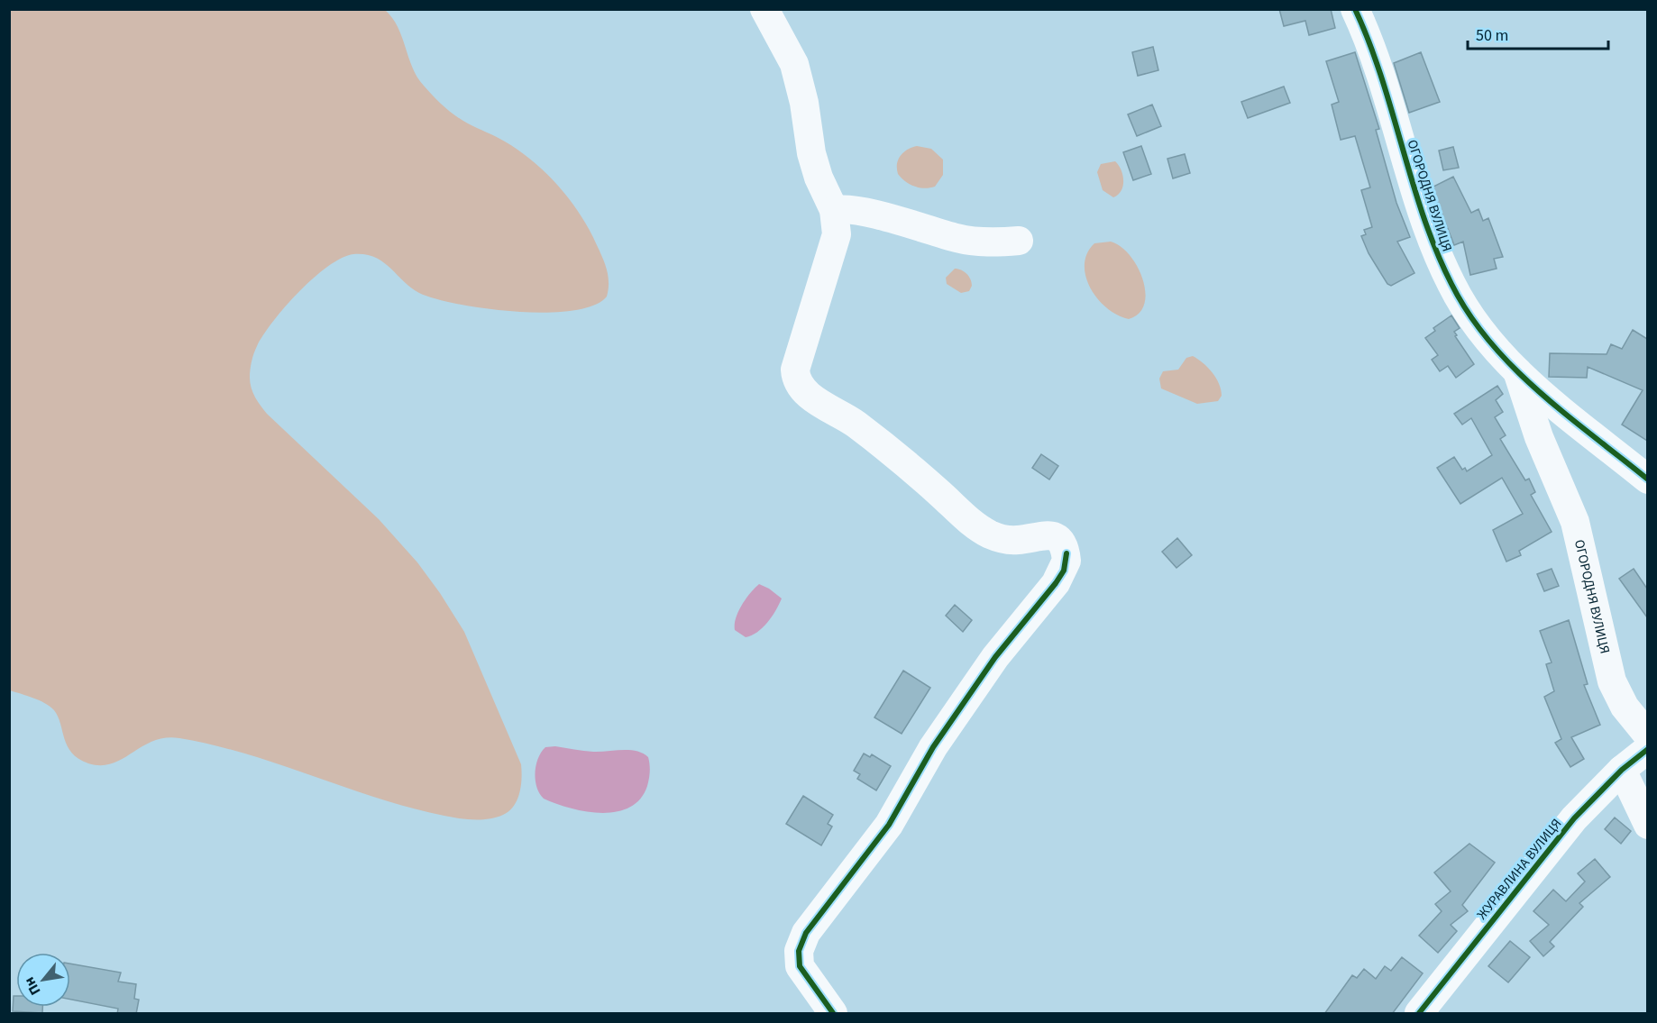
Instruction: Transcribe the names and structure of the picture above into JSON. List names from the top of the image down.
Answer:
{
  "streets": {
    "street": ["ОГОРОДНЯ ВУЛИЦЯ", "ЖУРАВЛИНА ВУЛИЦЯ"]
  },
  "scale_bar": "50 m",
  "north": "bottom left"
}
